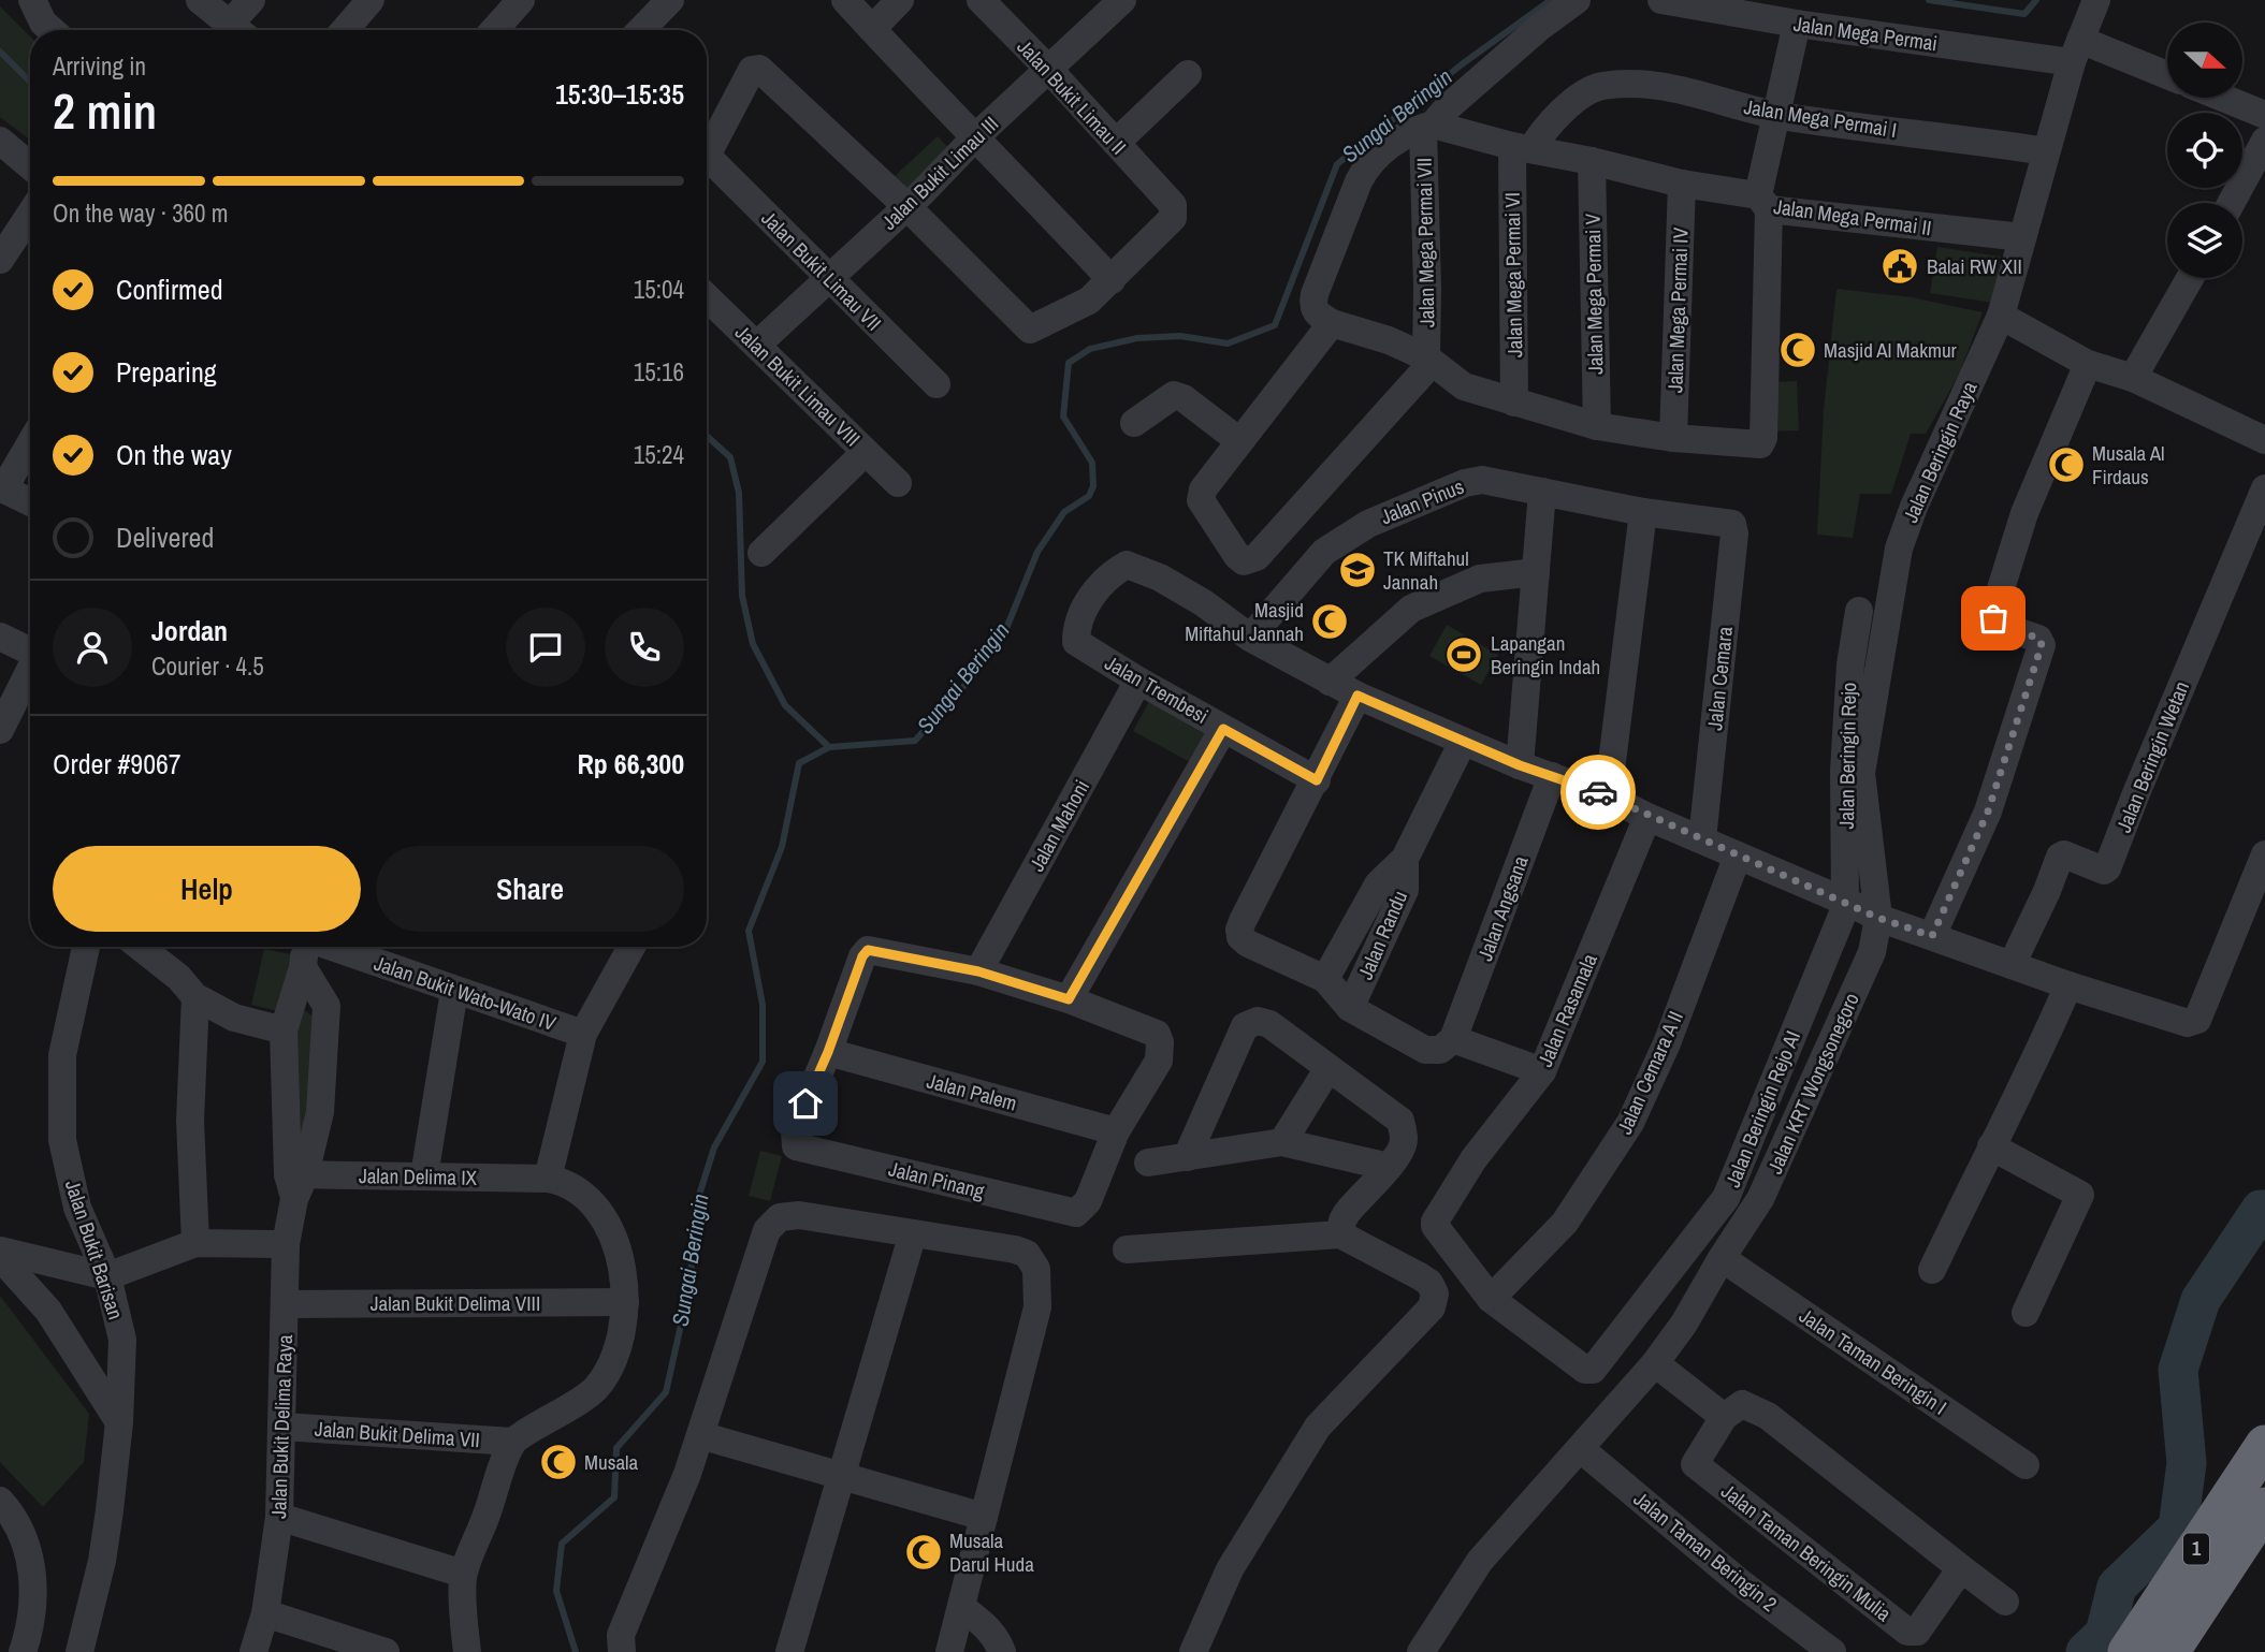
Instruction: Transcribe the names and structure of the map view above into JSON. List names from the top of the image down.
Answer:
{
  "streets": {
    "highway": ["1"],
    "street": [
      "Jalan Mega Permai",
      "Jalan Bukit Limau II",
      "Jalan Mega Permai I",
      "Jalan Bukit Limau III",
      "Jalan Mega Permai II",
      "Jalan Mega Permai VII",
      "Jalan Bukit Limau VII",
      "Jalan Mega Permai VI",
      "Jalan Mega Permai V",
      "Jalan Mega Permai IV",
      "Jalan Bukit Limau VIII",
      "Jalan Beringin Raya",
      "Jalan Pinus",
      "Jalan Cemara",
      "Jalan Trembesi",
      "Jalan Beringin Rejo",
      "Jalan Beringin Wetan",
      "Jalan Mahoni",
      "Jalan Angsana",
      "Jalan Randu",
      "Jalan Bukit Wato-Wato IV",
      "Jalan Rasamala",
      "Jalan Cemara A II",
      "Jalan KRT Wongsonegoro",
      "Jalan Palem",
      "Jalan Beringin Rejo AI",
      "Jalan Delima IX",
      "Jalan Pinang",
      "Jalan Bukit Barisan",
      "Jalan Bukit Delima VIII",
      "Jalan Taman Beringin I",
      "Jalan Bukit Delima Raya",
      "Jalan Bukit Delima VII",
      "Jalan Taman Beringin 2",
      "Jalan Taman Beringin Mulia"
    ]
  },
  "crossings": [
    ["Jalan Mega Permai", "Jalan Beringin Raya"],
    ["Jalan Bukit Limau II", "Jalan Bukit Limau III"],
    ["Jalan Mega Permai I", "Jalan Mega Permai II"],
    ["Jalan Mega Permai I", "Jalan Mega Permai VI"],
    ["Jalan Mega Permai I", "Jalan Beringin Raya"],
    ["Jalan Bukit Limau III", "Jalan Bukit Limau VII"],
    ["Jalan Bukit Limau III", "Jalan Bukit Limau VIII"],
    ["Jalan Mega Permai II", "Jalan Mega Permai VII"],
    ["Jalan Mega Permai II", "Jalan Mega Permai VI"],
    ["Jalan Mega Permai II", "Jalan Mega Permai V"],
    ["Jalan Mega Permai II", "Jalan Mega Permai IV"],
    ["Jalan Mega Permai II", "Jalan Beringin Raya"],
    ["Jalan Beringin Raya", "Jalan KRT Wongsonegoro"],
    ["Jalan Pinus", "Jalan Cemara"],
    ["Jalan Pinus", "Jalan Trembesi"],
    ["Jalan Trembesi", "Jalan Mahoni"],
    ["Jalan Beringin Rejo", "Jalan Beringin Rejo AI"],
    ["Jalan Rasamala", "Jalan Cemara A II"],
    ["Jalan Rasamala", "Jalan Beringin Rejo AI"],
    ["Jalan Cemara A II", "Jalan Beringin Rejo AI"],
    ["Jalan KRT Wongsonegoro", "Jalan Taman Beringin I"],
    ["Jalan KRT Wongsonegoro", "Jalan Taman Beringin 2"],
    ["Jalan Palem", "Jalan Pinang"],
    ["Jalan Delima IX", "Jalan Bukit Delima Raya"],
    ["Jalan Bukit Delima VIII", "Jalan Bukit Delima Raya"],
    ["Jalan Bukit Delima Raya", "Jalan Bukit Delima VII"]
  ],
  "water": ["Sungai Beringin"],
  "places": {
    "public building": ["Balai RW XII"],
    "mosque": [
      "Masjid Al Makmur",
      "Musala Al Firdaus",
      "Masjid Miftahul Jannah",
      "Musala",
      "Musala Darul Huda"
    ],
    "school or university": ["TK Miftahul Jannah"],
    "sports": ["Lapangan Beringin Indah"]
  },
  "north": "right",
  "page": {
    "heading": ["2 min", "Arriving in", "15:30–15:35"],
    "panel": [
      "Jordan",
      "Courier · 4.5",
      "Order #9067",
      "Rp 66,300"
    ],
    "bar": "On the way · 360 m",
    "list": [
      ["Confirmed", "15:04"],
      ["Preparing", "15:16"],
      ["On the way", "15:24"],
      "Delivered"
    ],
    "buttons": ["Help", "Share"]
  }
}
